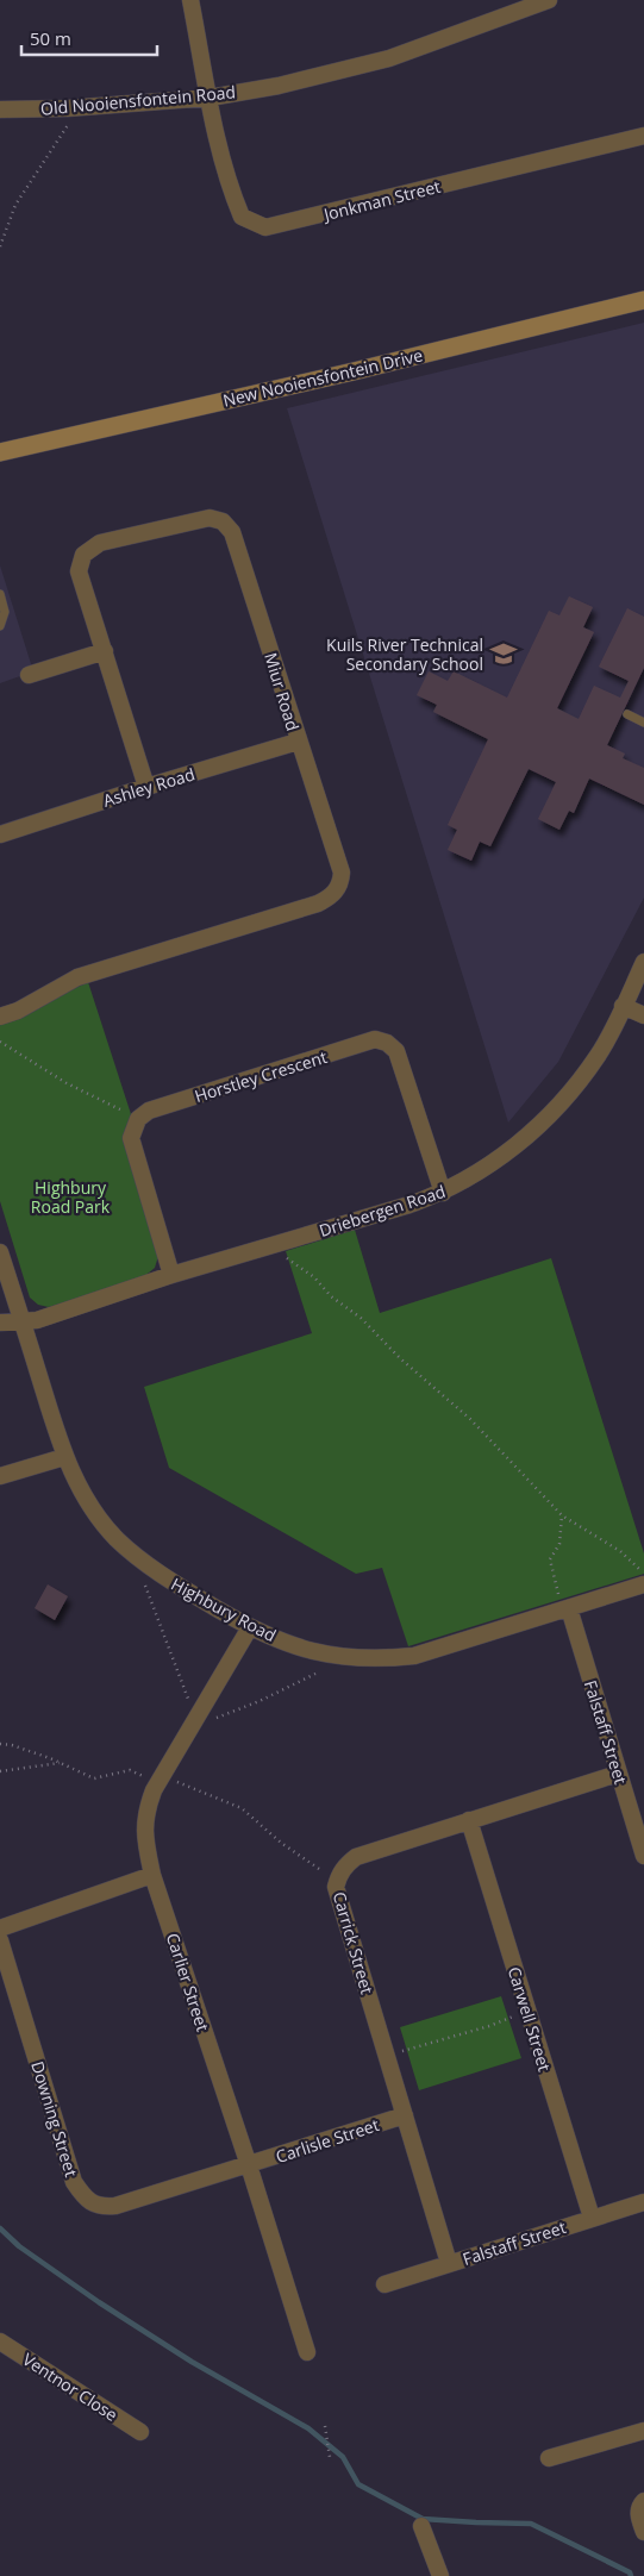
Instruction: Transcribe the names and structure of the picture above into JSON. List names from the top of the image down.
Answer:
{
  "streets": {
    "street": [
      "Old Nooiensfontein Road",
      "Jonkman Street",
      "New Nooiensfontein Drive",
      "Miur Road",
      "Ashley Road",
      "Horstley Crescent",
      "Driebergen Road",
      "Highbury Road",
      "Falstaff Street",
      "Carrick Street",
      "Carlier Street",
      "Carwell Street",
      "Downing Street",
      "Carlisle Street",
      "Ventnor Close"
    ]
  },
  "crossings": [
    ["Old Nooiensfontein Road", "Jonkman Street"],
    ["Miur Road", "Ashley Road"],
    ["Horstley Crescent", "Driebergen Road"],
    ["Driebergen Road", "Highbury Road"],
    ["Highbury Road", "Falstaff Street"],
    ["Highbury Road", "Carlier Street"],
    ["Falstaff Street", "Carrick Street"],
    ["Falstaff Street", "Carwell Street"],
    ["Carrick Street", "Carwell Street"],
    ["Carrick Street", "Carlisle Street"],
    ["Carlier Street", "Downing Street"],
    ["Carlier Street", "Carlisle Street"],
    ["Downing Street", "Carlisle Street"]
  ],
  "parks": ["Highbury Road Park"],
  "places": {
    "school or university": ["Kuils River Technical Secondary School"]
  },
  "scale_bar": "50 m"
}
